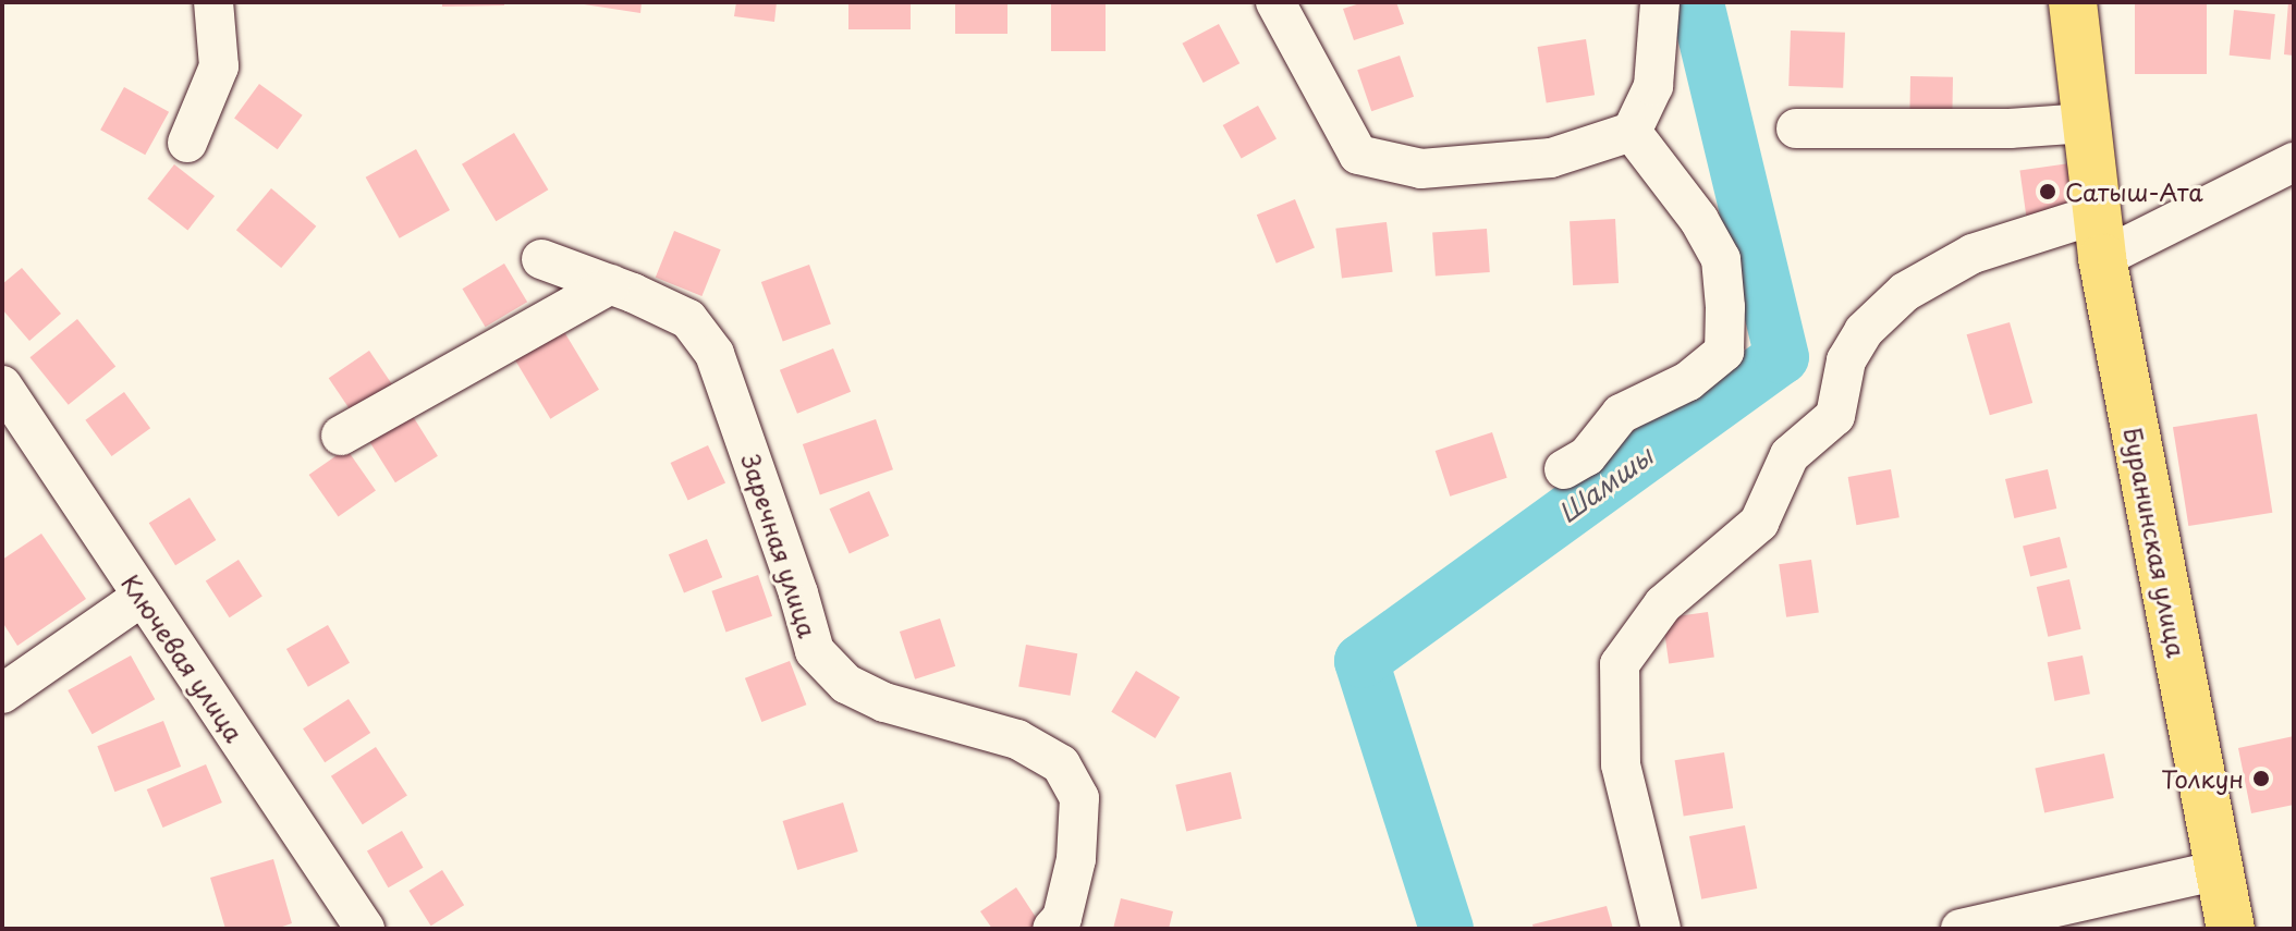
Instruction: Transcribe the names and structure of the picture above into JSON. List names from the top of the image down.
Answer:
{
  "streets": {
    "main road": ["Буранинская улица"],
    "street": ["Заречная улица", "Ключевая улица"]
  },
  "water": ["Шамшы"],
  "places": ["Сатыш-Ата", "Толкун"]
}
